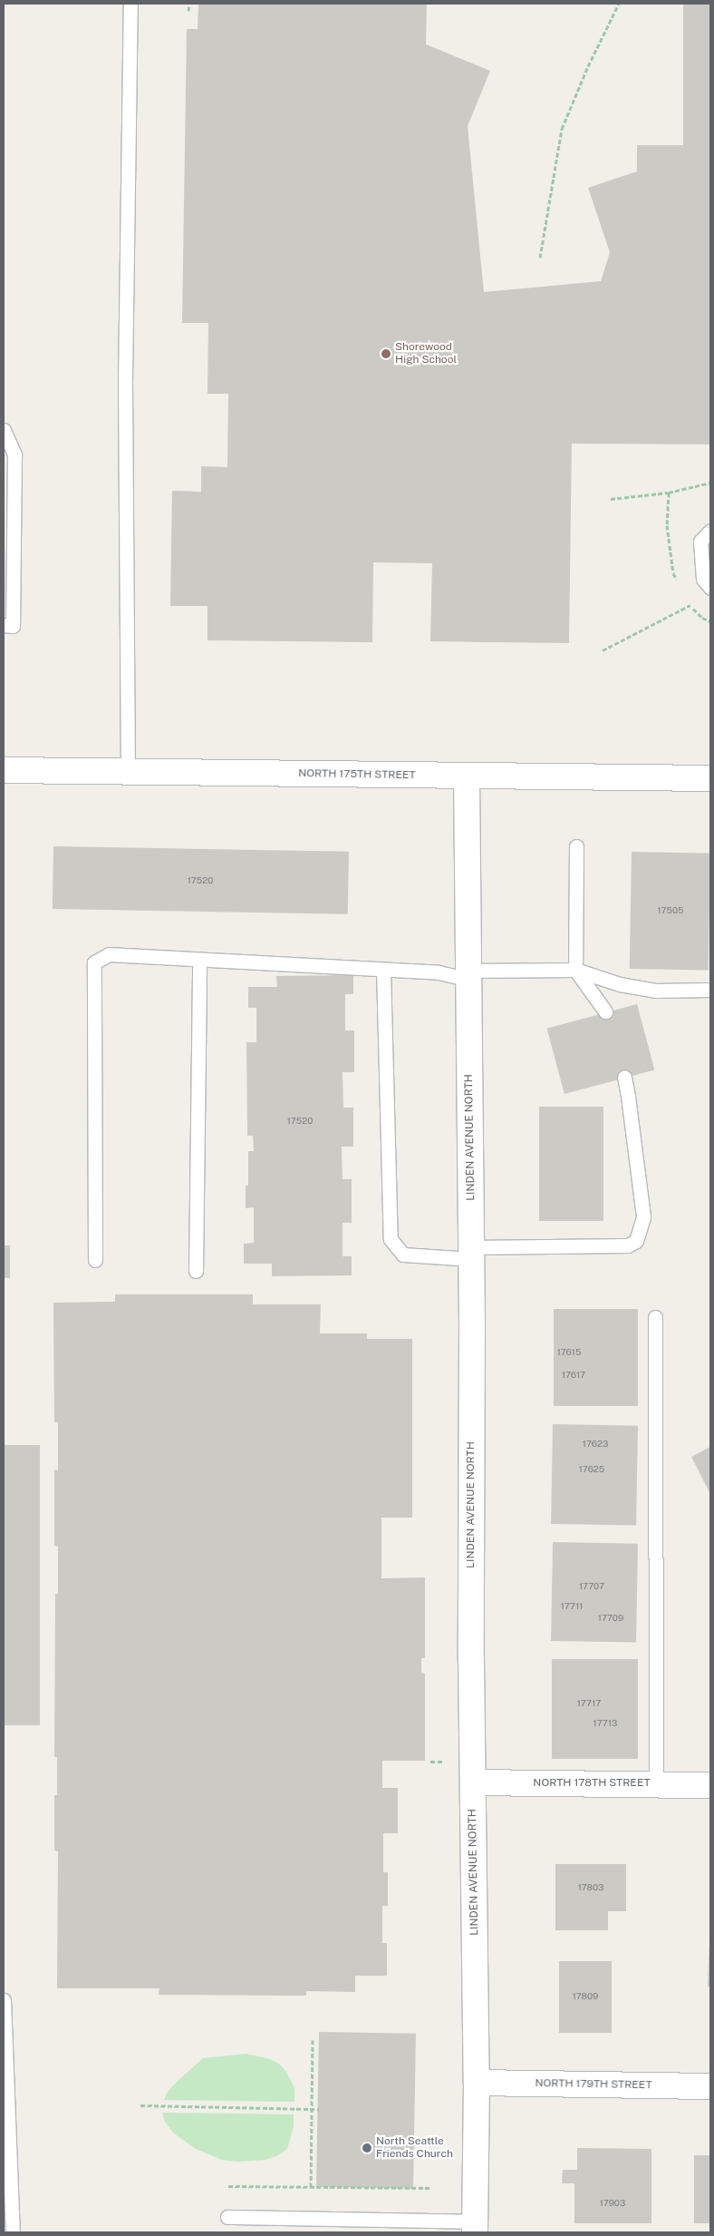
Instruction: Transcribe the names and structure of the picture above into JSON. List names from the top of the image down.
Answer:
{
  "streets": {
    "street": [
      "NORTH 175TH STREET",
      "LINDEN AVENUE NORTH",
      "NORTH 178TH STREET",
      "NORTH 179TH STREET"
    ]
  },
  "crossings": [
    ["NORTH 175TH STREET", "LINDEN AVENUE NORTH"],
    ["LINDEN AVENUE NORTH", "NORTH 178TH STREET"],
    ["LINDEN AVENUE NORTH", "NORTH 179TH STREET"]
  ],
  "places": ["Shorewood High School", "North Seattle Friends Church"],
  "house_numbers": [
    "17520",
    "17505",
    "17520",
    "17615",
    "17617",
    "17623",
    "17625",
    "17707",
    "17711",
    "17709",
    "17717",
    "17713",
    "17803",
    "17809",
    "17903"
  ]
}
